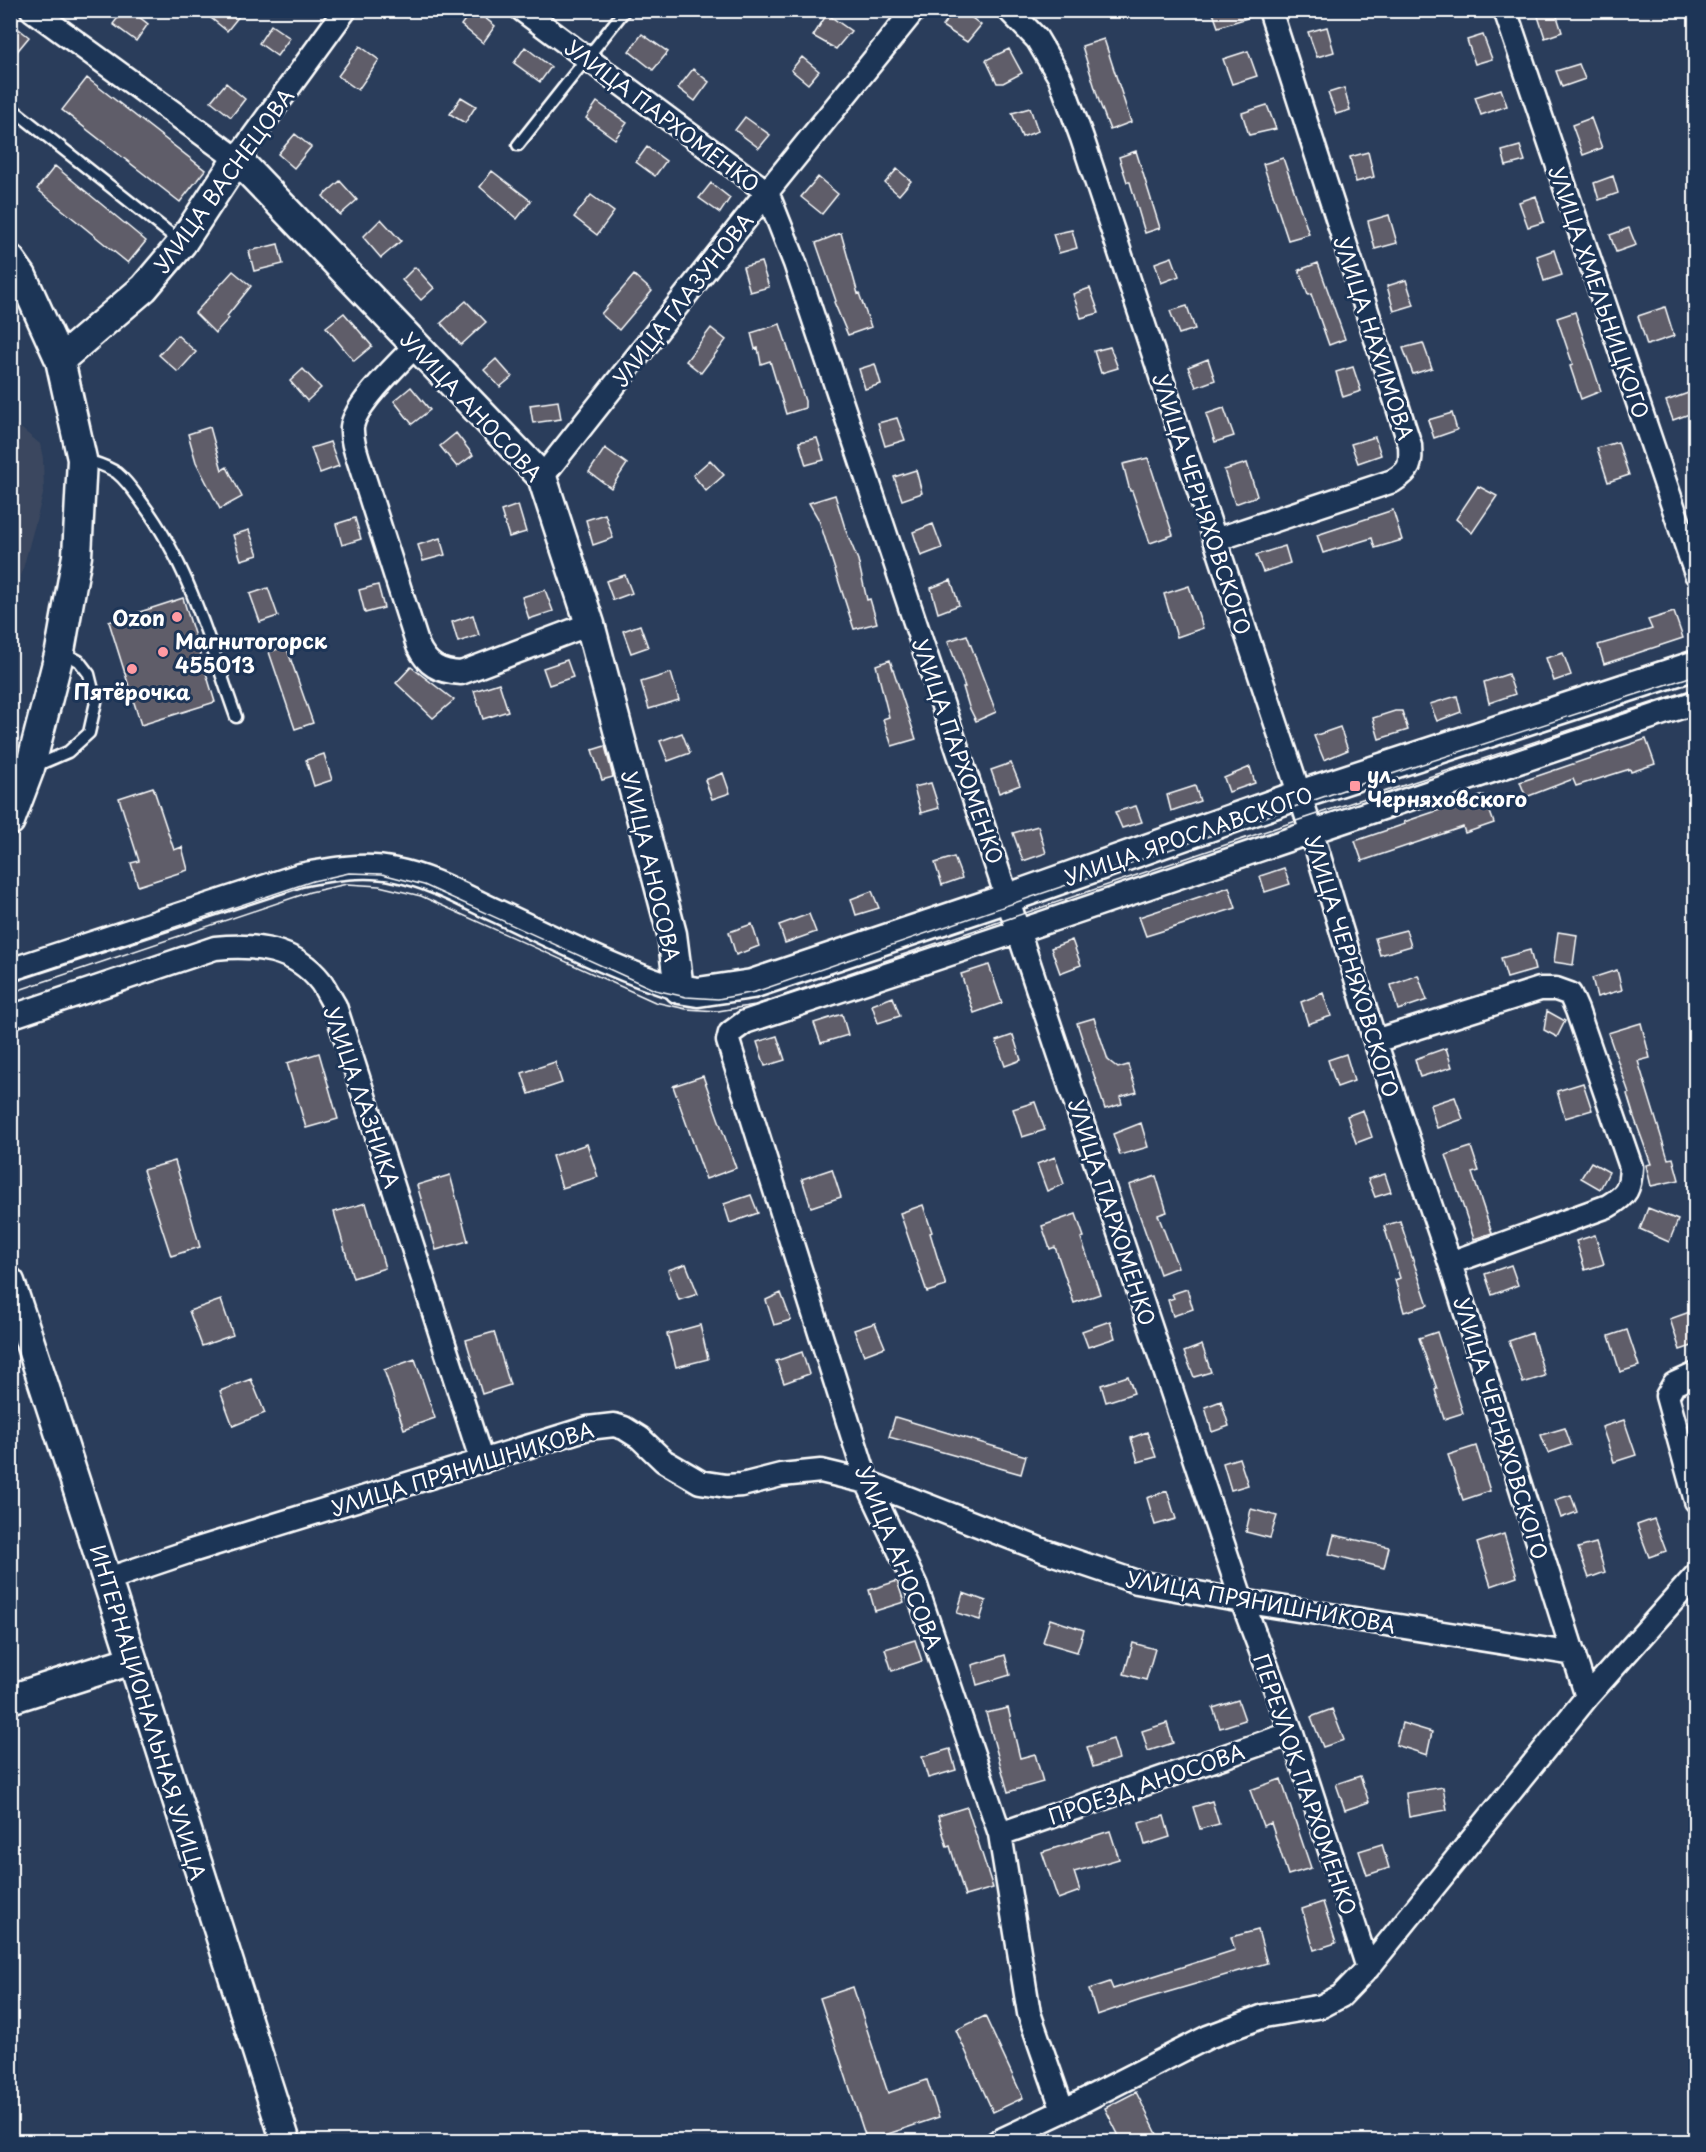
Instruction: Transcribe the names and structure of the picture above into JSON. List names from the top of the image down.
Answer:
{
  "streets": {
    "street": [
      "УЛИЦА ПАРХОМЕНКО",
      "УЛИЦА ВАСНЕЦОВА",
      "УЛИЦА ХМЕЛЬНИЦКОГО",
      "УЛИЦА ГЛАЗУНОВА",
      "УЛИЦА НАХИМОВА",
      "УЛИЦА АНОСОВА",
      "УЛИЦА ЧЕРНЯХОВСКОГО",
      "УЛИЦА ЯРОСЛАВСКОГО",
      "УЛИЦА ЛАЗНИКА",
      "УЛИЦА ПРЯНИШНИКОВА",
      "ИНТЕРНАЦИОНАЛЬНАЯ УЛИЦА",
      "ПРОЕЗД АНОСОВА",
      "ПЕРЕУЛОК ПАРХОМЕНКО"
    ]
  },
  "crossings": [
    ["УЛИЦА ПАРХОМЕНКО", "УЛИЦА ГЛАЗУНОВА"],
    ["УЛИЦА ПАРХОМЕНКО", "УЛИЦА АНОСОВА"],
    ["УЛИЦА ПАРХОМЕНКО", "УЛИЦА ЯРОСЛАВСКОГО"],
    ["УЛИЦА ПАРХОМЕНКО", "УЛИЦА ПРЯНИШНИКОВА"],
    ["УЛИЦА ПАРХОМЕНКО", "ПЕРЕУЛОК ПАРХОМЕНКО"],
    ["УЛИЦА ВАСНЕЦОВА", "УЛИЦА АНОСОВА"],
    ["УЛИЦА ГЛАЗУНОВА", "УЛИЦА АНОСОВА"],
    ["УЛИЦА НАХИМОВА", "УЛИЦА ЧЕРНЯХОВСКОГО"],
    ["УЛИЦА АНОСОВА", "УЛИЦА ЯРОСЛАВСКОГО"],
    ["УЛИЦА АНОСОВА", "УЛИЦА ПРЯНИШНИКОВА"],
    ["УЛИЦА АНОСОВА", "ПРОЕЗД АНОСОВА"],
    ["УЛИЦА ЧЕРНЯХОВСКОГО", "УЛИЦА ЯРОСЛАВСКОГО"],
    ["УЛИЦА ЧЕРНЯХОВСКОГО", "УЛИЦА ПРЯНИШНИКОВА"],
    ["УЛИЦА ЛАЗНИКА", "УЛИЦА ПРЯНИШНИКОВА"],
    ["УЛИЦА ПРЯНИШНИКОВА", "ИНТЕРНАЦИОНАЛЬНАЯ УЛИЦА"],
    ["УЛИЦА ПРЯНИШНИКОВА", "ПЕРЕУЛОК ПАРХОМЕНКО"],
    ["ПРОЕЗД АНОСОВА", "ПЕРЕУЛОК ПАРХОМЕНКО"]
  ],
  "places": {
    "other": ["Ozon", "Магнитогорск 455013", "Пятёрочка"],
    "transit": ["ул. Черняховского"]
  }
}
